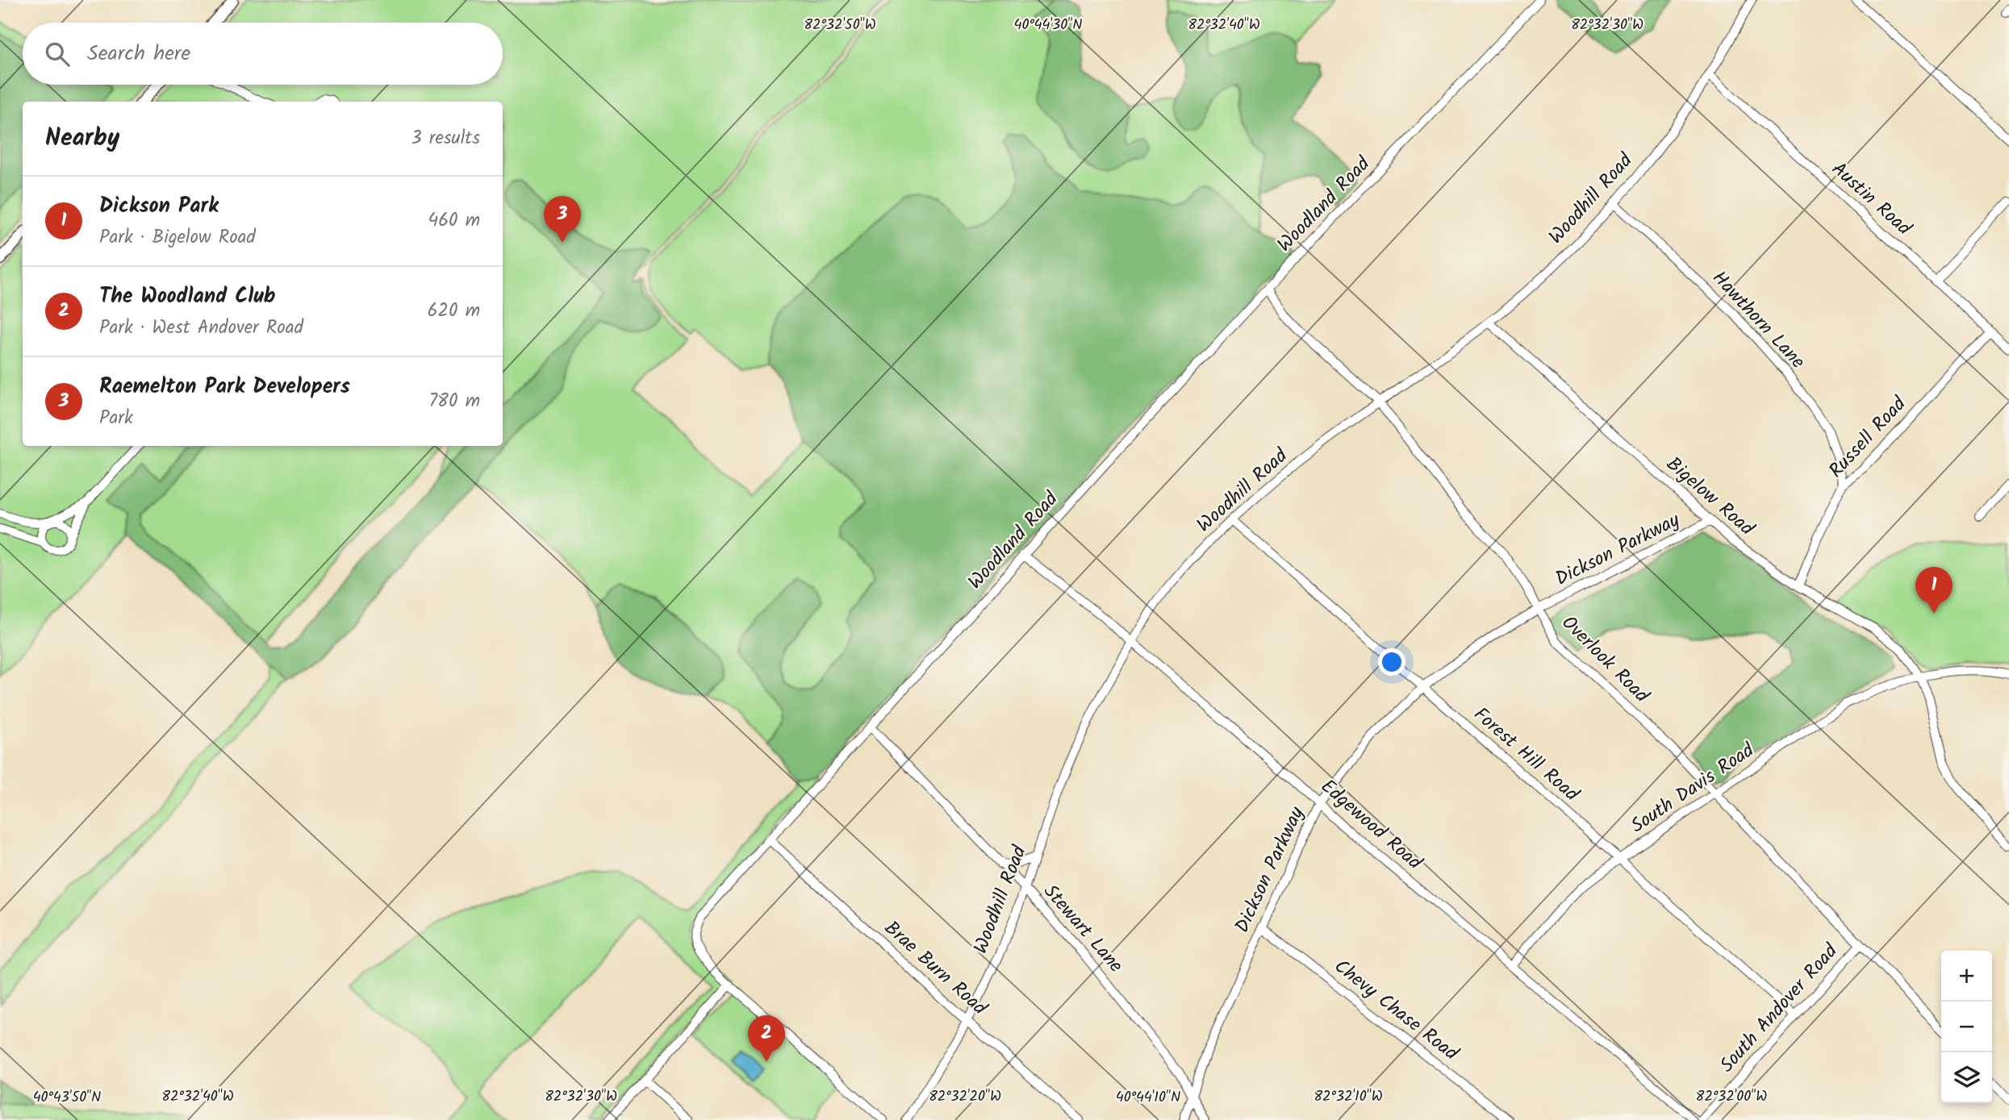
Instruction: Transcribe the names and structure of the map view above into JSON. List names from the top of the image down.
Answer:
{
  "streets": {
    "street": [
      "Woodhill Road",
      "Austin Road",
      "Woodland Road",
      "Hawthorn Lane",
      "Russell Road",
      "Bigelow Road",
      "Dickson Parkway",
      "Overlook Road",
      "Forest Hill Road",
      "South Davis Road",
      "Edgewood Road",
      "Stewart Lane",
      "Brae Burn Road",
      "South Andover Road",
      "Chevy Chase Road"
    ]
  },
  "crossings": [
    ["Woodhill Road", "Austin Road"],
    ["Woodhill Road", "Hawthorn Lane"],
    ["Woodhill Road", "Bigelow Road"],
    ["Woodhill Road", "Overlook Road"],
    ["Woodhill Road", "Forest Hill Road"],
    ["Woodhill Road", "Edgewood Road"],
    ["Woodhill Road", "Stewart Lane"],
    ["Woodhill Road", "Brae Burn Road"],
    ["Austin Road", "Russell Road"],
    ["Woodland Road", "Overlook Road"],
    ["Woodland Road", "Edgewood Road"],
    ["Woodland Road", "Stewart Lane"],
    ["Woodland Road", "Brae Burn Road"],
    ["Hawthorn Lane", "Russell Road"],
    ["Russell Road", "Bigelow Road"],
    ["Bigelow Road", "Dickson Parkway"],
    ["Bigelow Road", "South Davis Road"],
    ["Dickson Parkway", "Overlook Road"],
    ["Dickson Parkway", "Forest Hill Road"],
    ["Dickson Parkway", "Edgewood Road"],
    ["Dickson Parkway", "Stewart Lane"],
    ["Dickson Parkway", "Chevy Chase Road"],
    ["Overlook Road", "South Davis Road"],
    ["Overlook Road", "South Andover Road"],
    ["Forest Hill Road", "South Davis Road"],
    ["Forest Hill Road", "South Andover Road"],
    ["South Davis Road", "Edgewood Road"]
  ],
  "page": {
    "search": "Search here",
    "heading": ["Nearby", "3 results"],
    "list": [
      {
        "mark": "1",
        "name": "Dickson Park",
        "note": "Park · Bigelow Road",
        "value": "460 m"
      },
      {
        "mark": "2",
        "name": "The Woodland Club",
        "note": "Park · West Andover Road",
        "value": "620 m"
      },
      {
        "mark": "3",
        "name": "Raemelton Park Developers",
        "note": "Park",
        "value": "780 m"
      }
    ],
    "pins": ["3", "1", "2"],
    "map_buttons": ["+", "−"]
  },
  "coordinates": [
    "40°44'30\"N",
    "82°32'50\"W",
    "82°32'40\"W",
    "82°32'30\"W",
    "82°32'20\"W",
    "82°32'10\"W",
    "82°32'00\"W",
    "40°43'50\"N",
    "40°44'10\"N"
  ]
}
